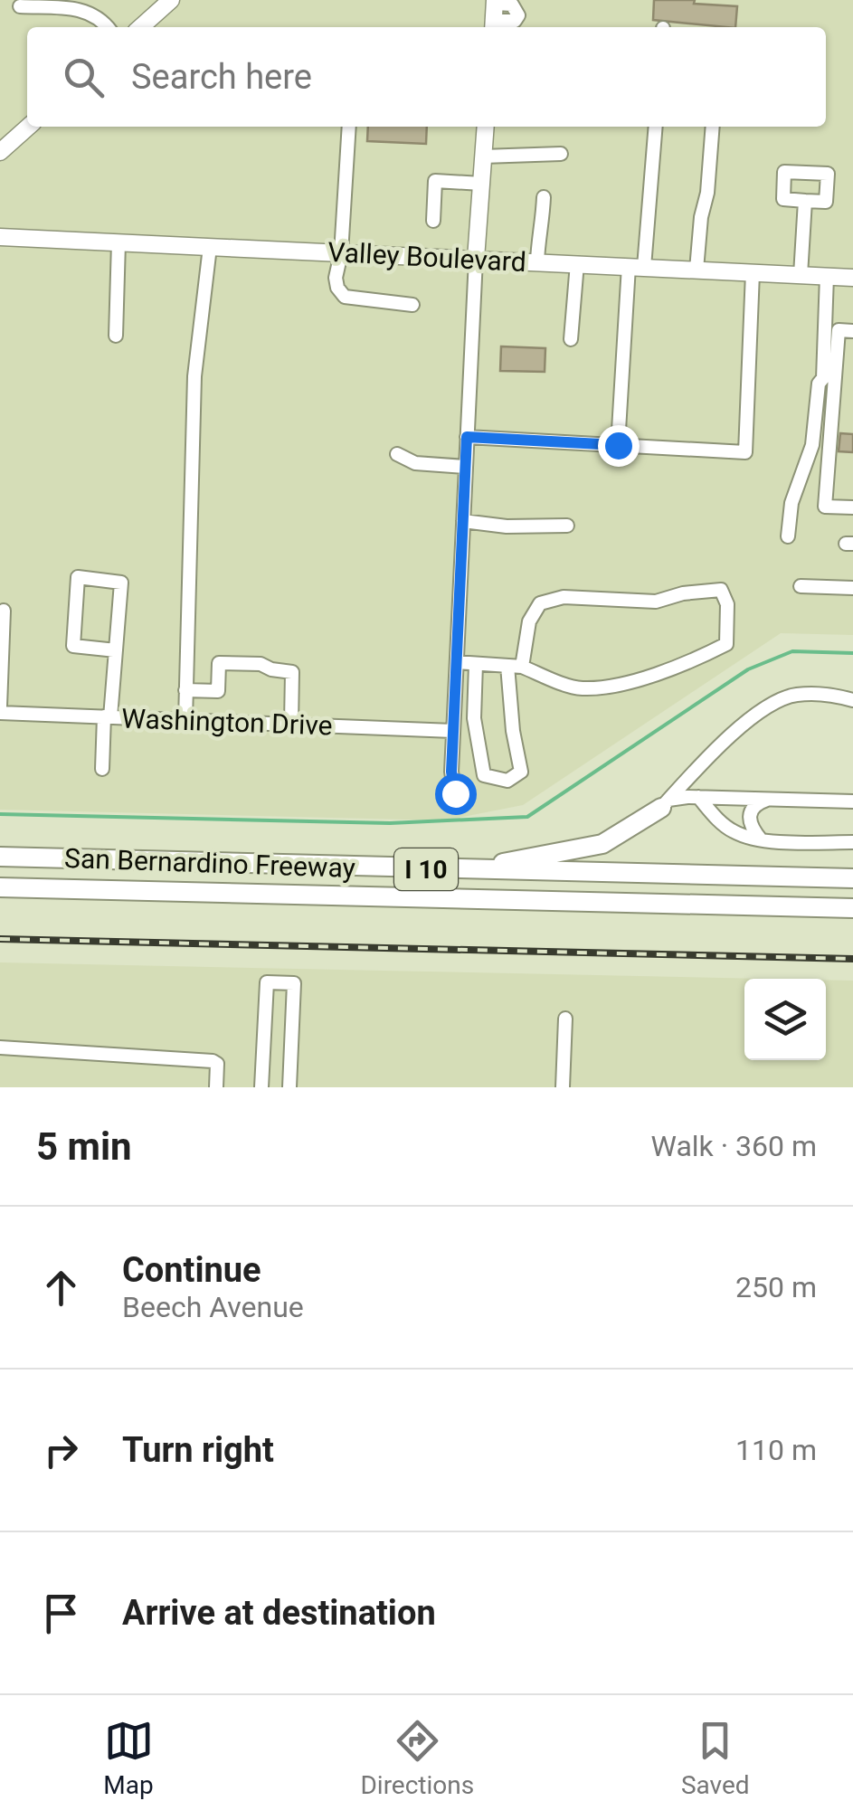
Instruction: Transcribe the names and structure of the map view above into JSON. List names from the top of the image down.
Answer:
{
  "streets": {
    "highway": ["San Bernardino Freeway", "I 10"],
    "main road": ["Valley Boulevard"],
    "street": ["Washington Drive"]
  },
  "page": {
    "search": "Search here",
    "heading": ["5 min", "Walk · 360 m"],
    "list": [
      ["Continue", "Beech Avenue", "250 m"],
      ["Turn right", "110 m"],
      "Arrive at destination"
    ],
    "nav": ["Map", "Directions", "Saved"]
  }
}
